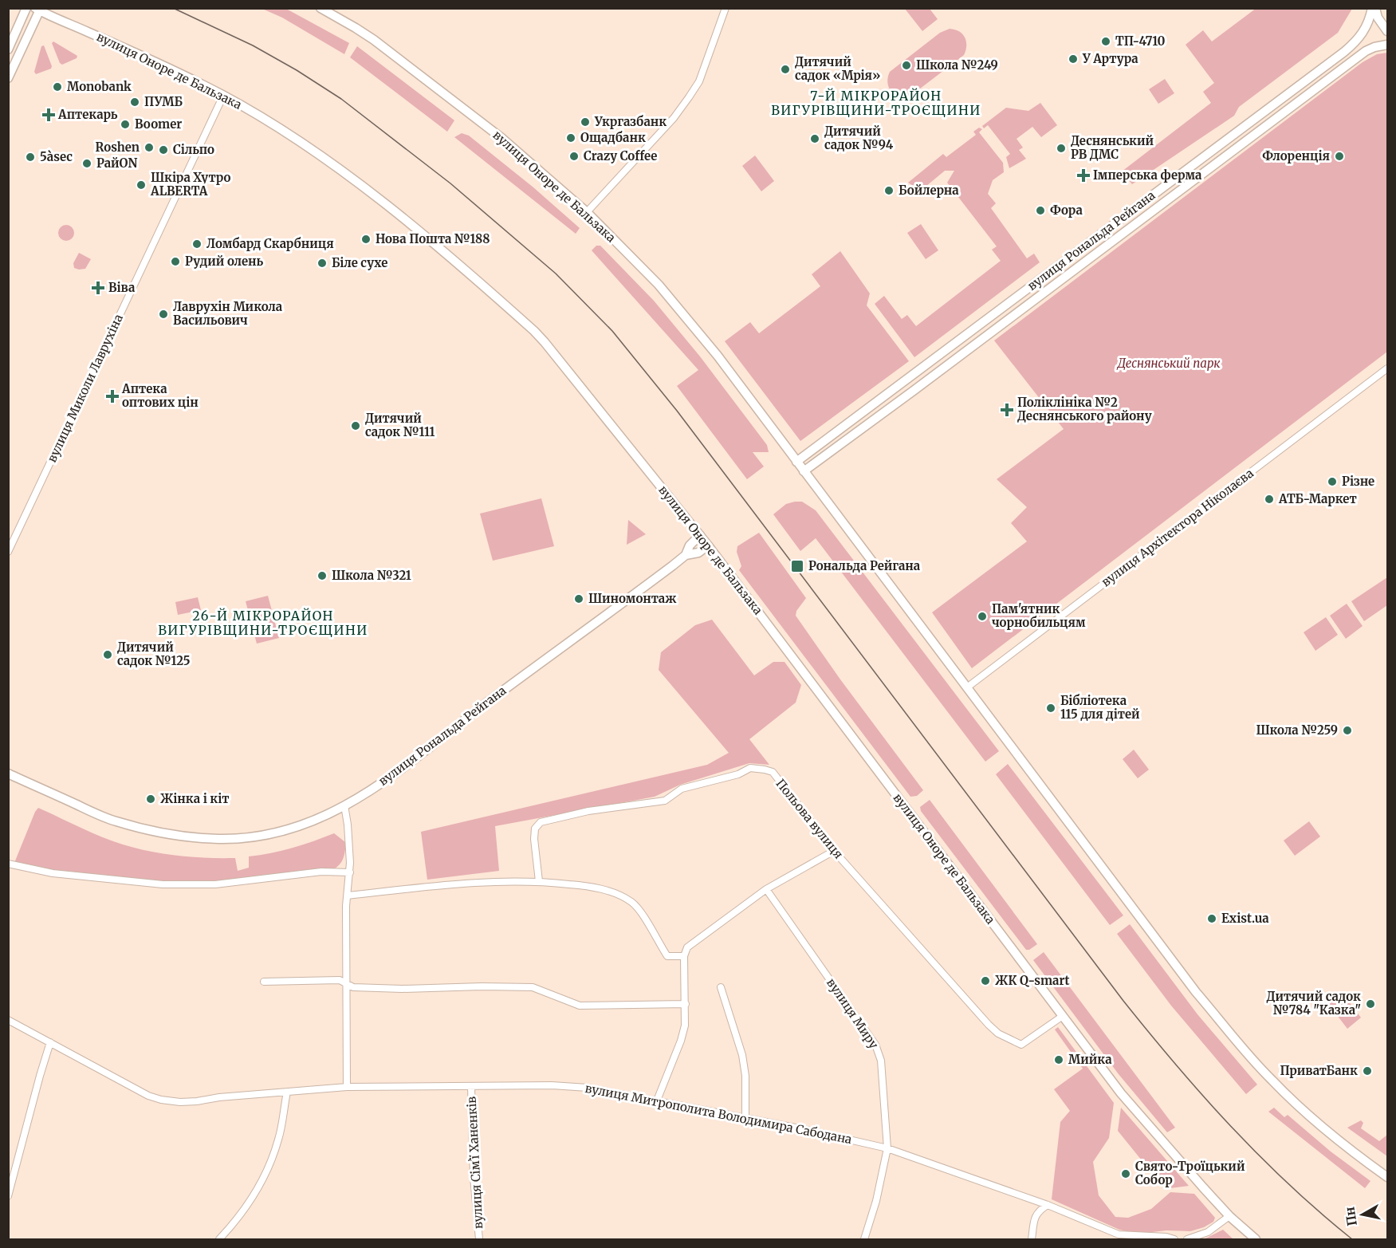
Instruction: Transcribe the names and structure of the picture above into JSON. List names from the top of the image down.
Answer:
{
  "streets": {
    "main road": ["вулиця Оноре де Бальзака", "вулиця Рональда Рейгана"],
    "street": [
      "вулиця Миколи Лаврухіна",
      "вулиця Архітектора Ніколаєва",
      "Польова вулиця",
      "вулиця Миру",
      "вулиця Митрополита Володимира Сабодана",
      "вулиця Сімʼї Ханенків"
    ]
  },
  "crossings": [
    ["вулиця Оноре де Бальзака", "вулиця Рональда Рейгана"],
    ["вулиця Оноре де Бальзака", "вулиця Миколи Лаврухіна"],
    ["вулиця Оноре де Бальзака", "вулиця Архітектора Ніколаєва"],
    ["вулиця Оноре де Бальзака", "Польова вулиця"],
    ["вулиця Миру", "вулиця Митрополита Володимира Сабодана"],
    ["вулиця Митрополита Володимира Сабодана", "вулиця Сімʼї Ханенків"]
  ],
  "districts": ["7-Й МІКРОРАЙОН ВИГУРІВЩИНИ-ТРОЄЩИНИ", "26-Й МІКРОРАЙОН ВИГУРІВЩИНИ-ТРОЄЩИНИ"],
  "parks": ["Деснянський парк"],
  "places": {
    "other": [
      "ТП-4710",
      "У Артура",
      "Школа №249",
      "Дитячий садок «Мрія»",
      "Monobank",
      "ПУМБ",
      "Укргазбанк",
      "Boomer",
      "Ощадбанк",
      "Дитячий садок №94",
      "Roshen",
      "Деснянський РВ ДМС",
      "Сільпо",
      "Crazy Coffee",
      "Флоренція",
      "5àsec",
      "РайON",
      "Шкіра Хутро ALBERTA",
      "Бойлерна",
      "Фора",
      "Нова Пошта №188",
      "Ломбард Скарбниця",
      "Рудий олень",
      "Біле сухе",
      "Лаврухін Микола Васильович",
      "Дитячий садок №111",
      "Різне",
      "АТБ-Маркет",
      "Школа №321",
      "Шиномонтаж",
      "Пам'ятник чорнобильцям",
      "Дитячий садок №125",
      "Бібліотека 115 для дітей",
      "Школа №259",
      "Жінка і кіт",
      "Exist.ua",
      "ЖК Q-smart",
      "Дитячий садок №784 \"Казка\"",
      "Мийка",
      "ПриватБанк",
      "Свято-Троїцький Собор"
    ],
    "health": [
      "Аптекарь",
      "Імперська ферма",
      "Віва",
      "Аптека оптових цін",
      "Поліклініка №2 Деснянського району"
    ],
    "transit": ["Рональда Рейгана"]
  },
  "north": "left"
}
